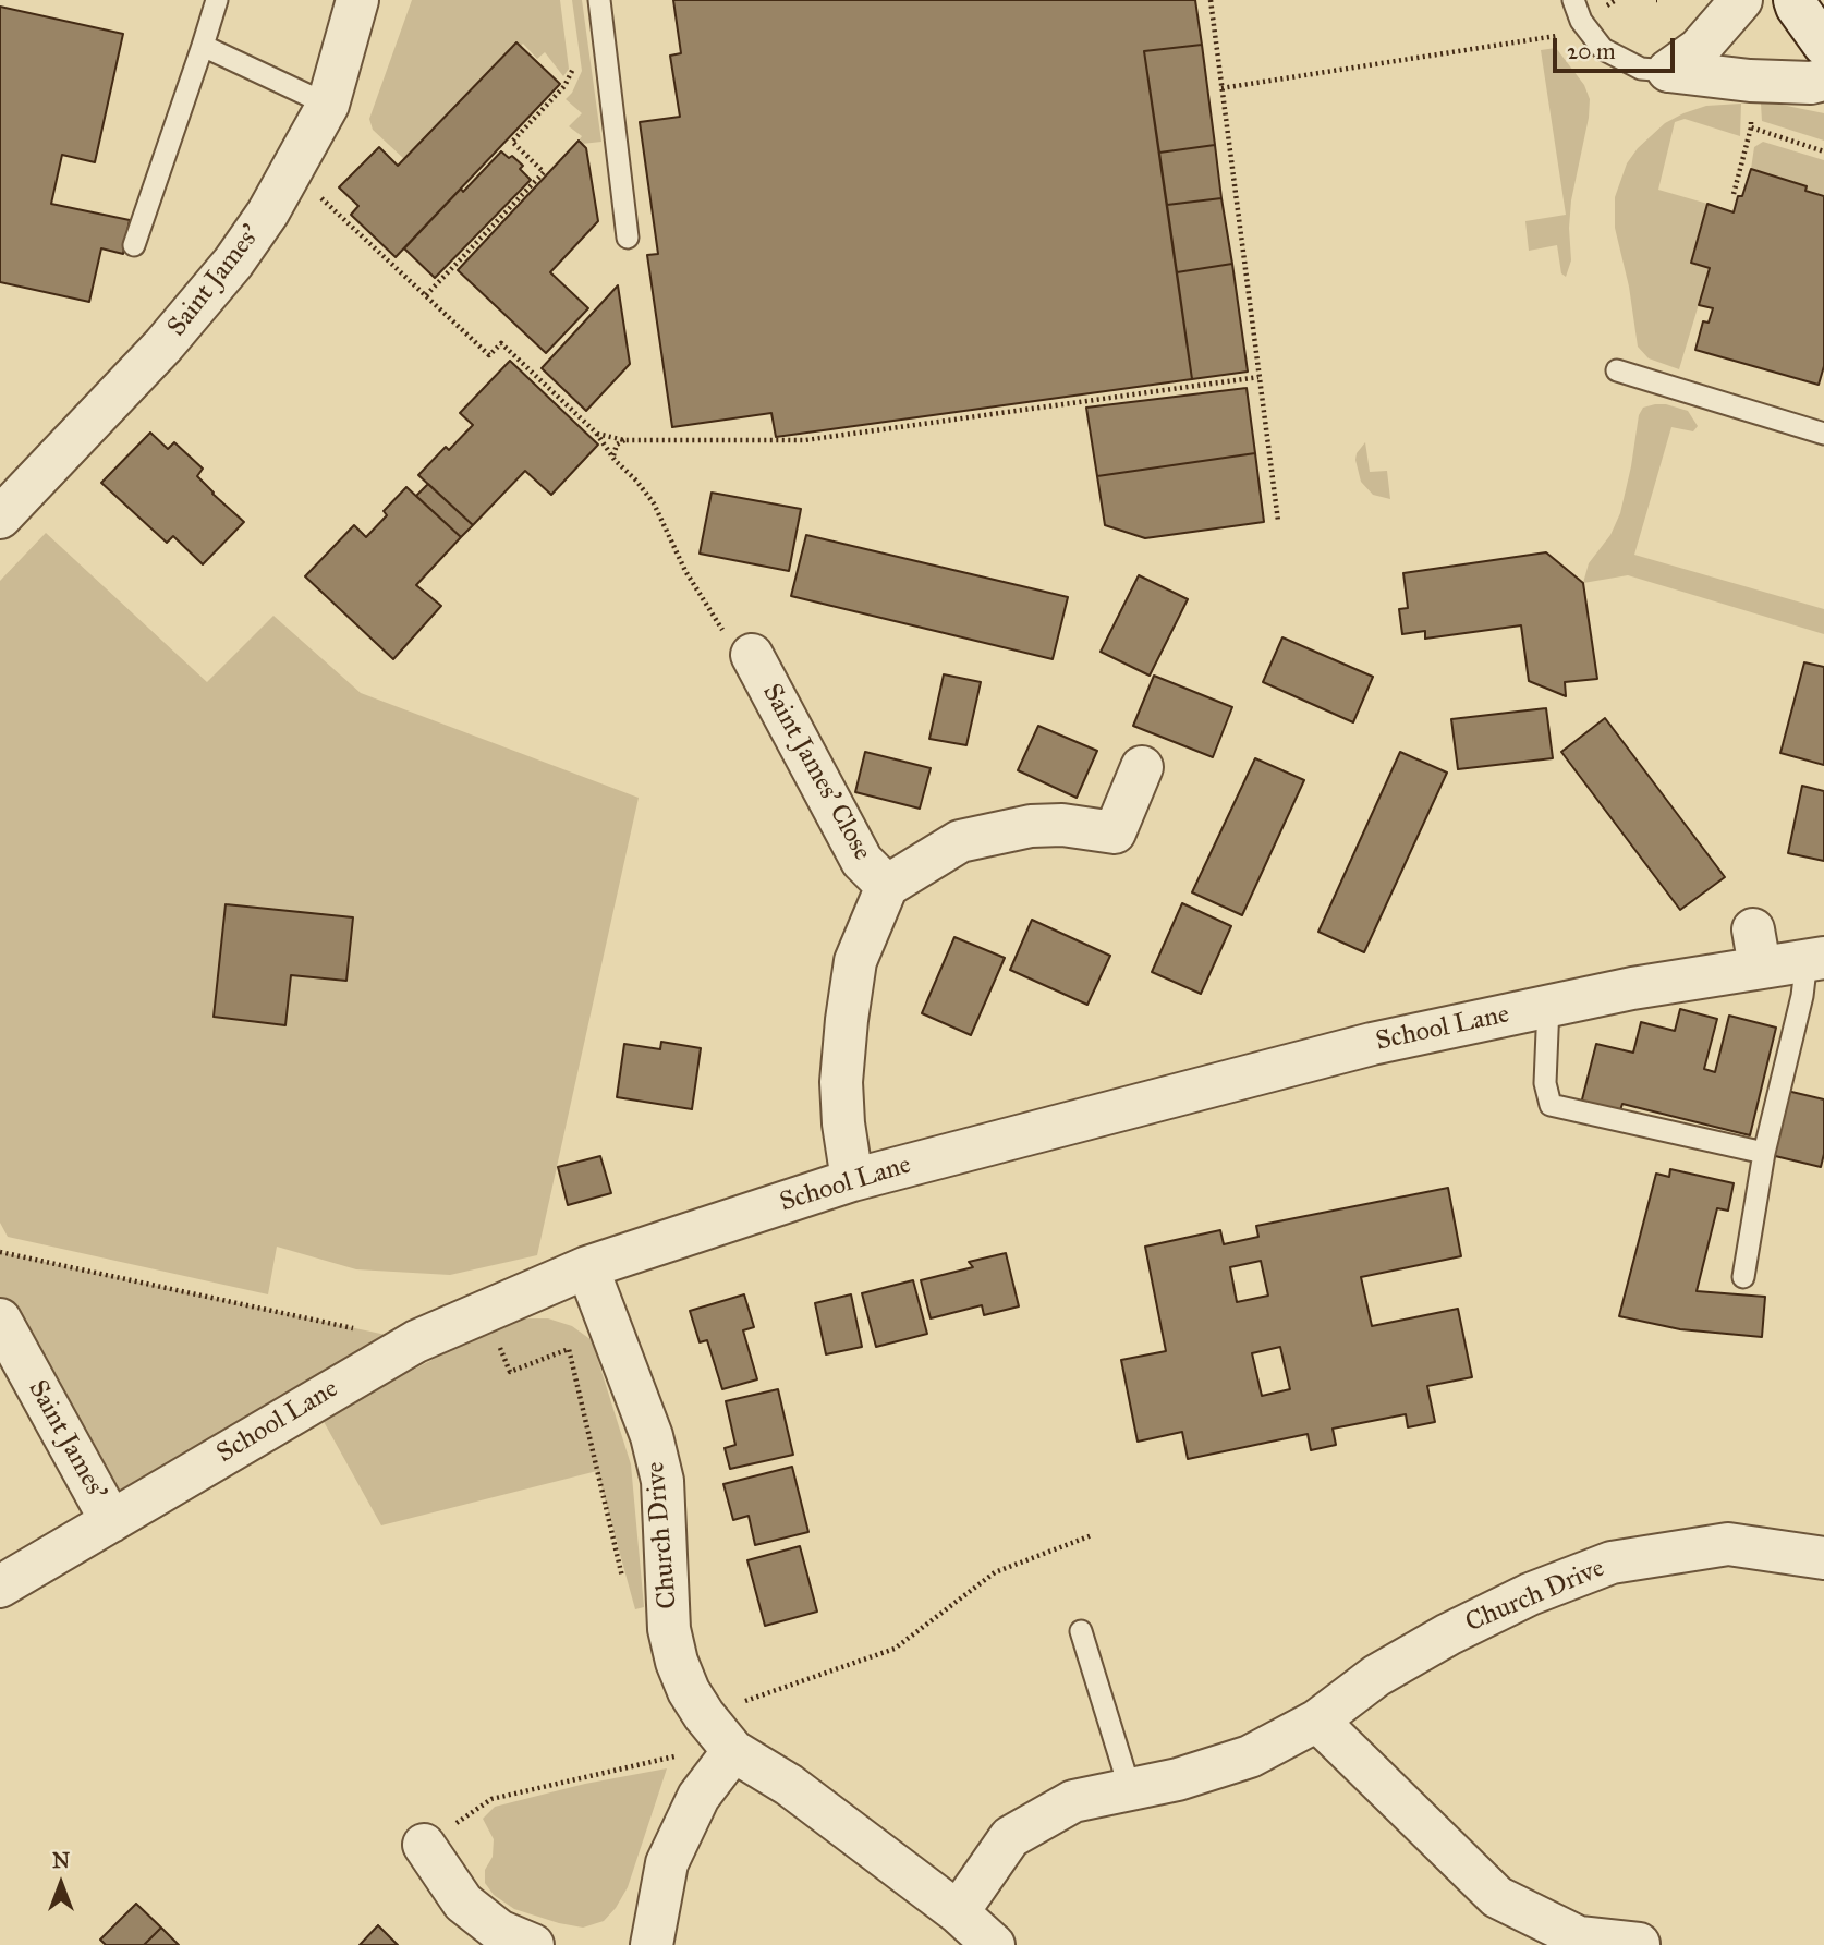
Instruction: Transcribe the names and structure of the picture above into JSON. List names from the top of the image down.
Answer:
{
  "streets": {
    "street": [
      "Saint James'",
      "Saint James' Close",
      "School Lane",
      "Church Drive"
    ]
  },
  "crossings": [
    ["Saint James'", "School Lane"],
    ["Saint James' Close", "School Lane"],
    ["School Lane", "Church Drive"]
  ],
  "scale_bar": "20 m",
  "north": "top"
}
